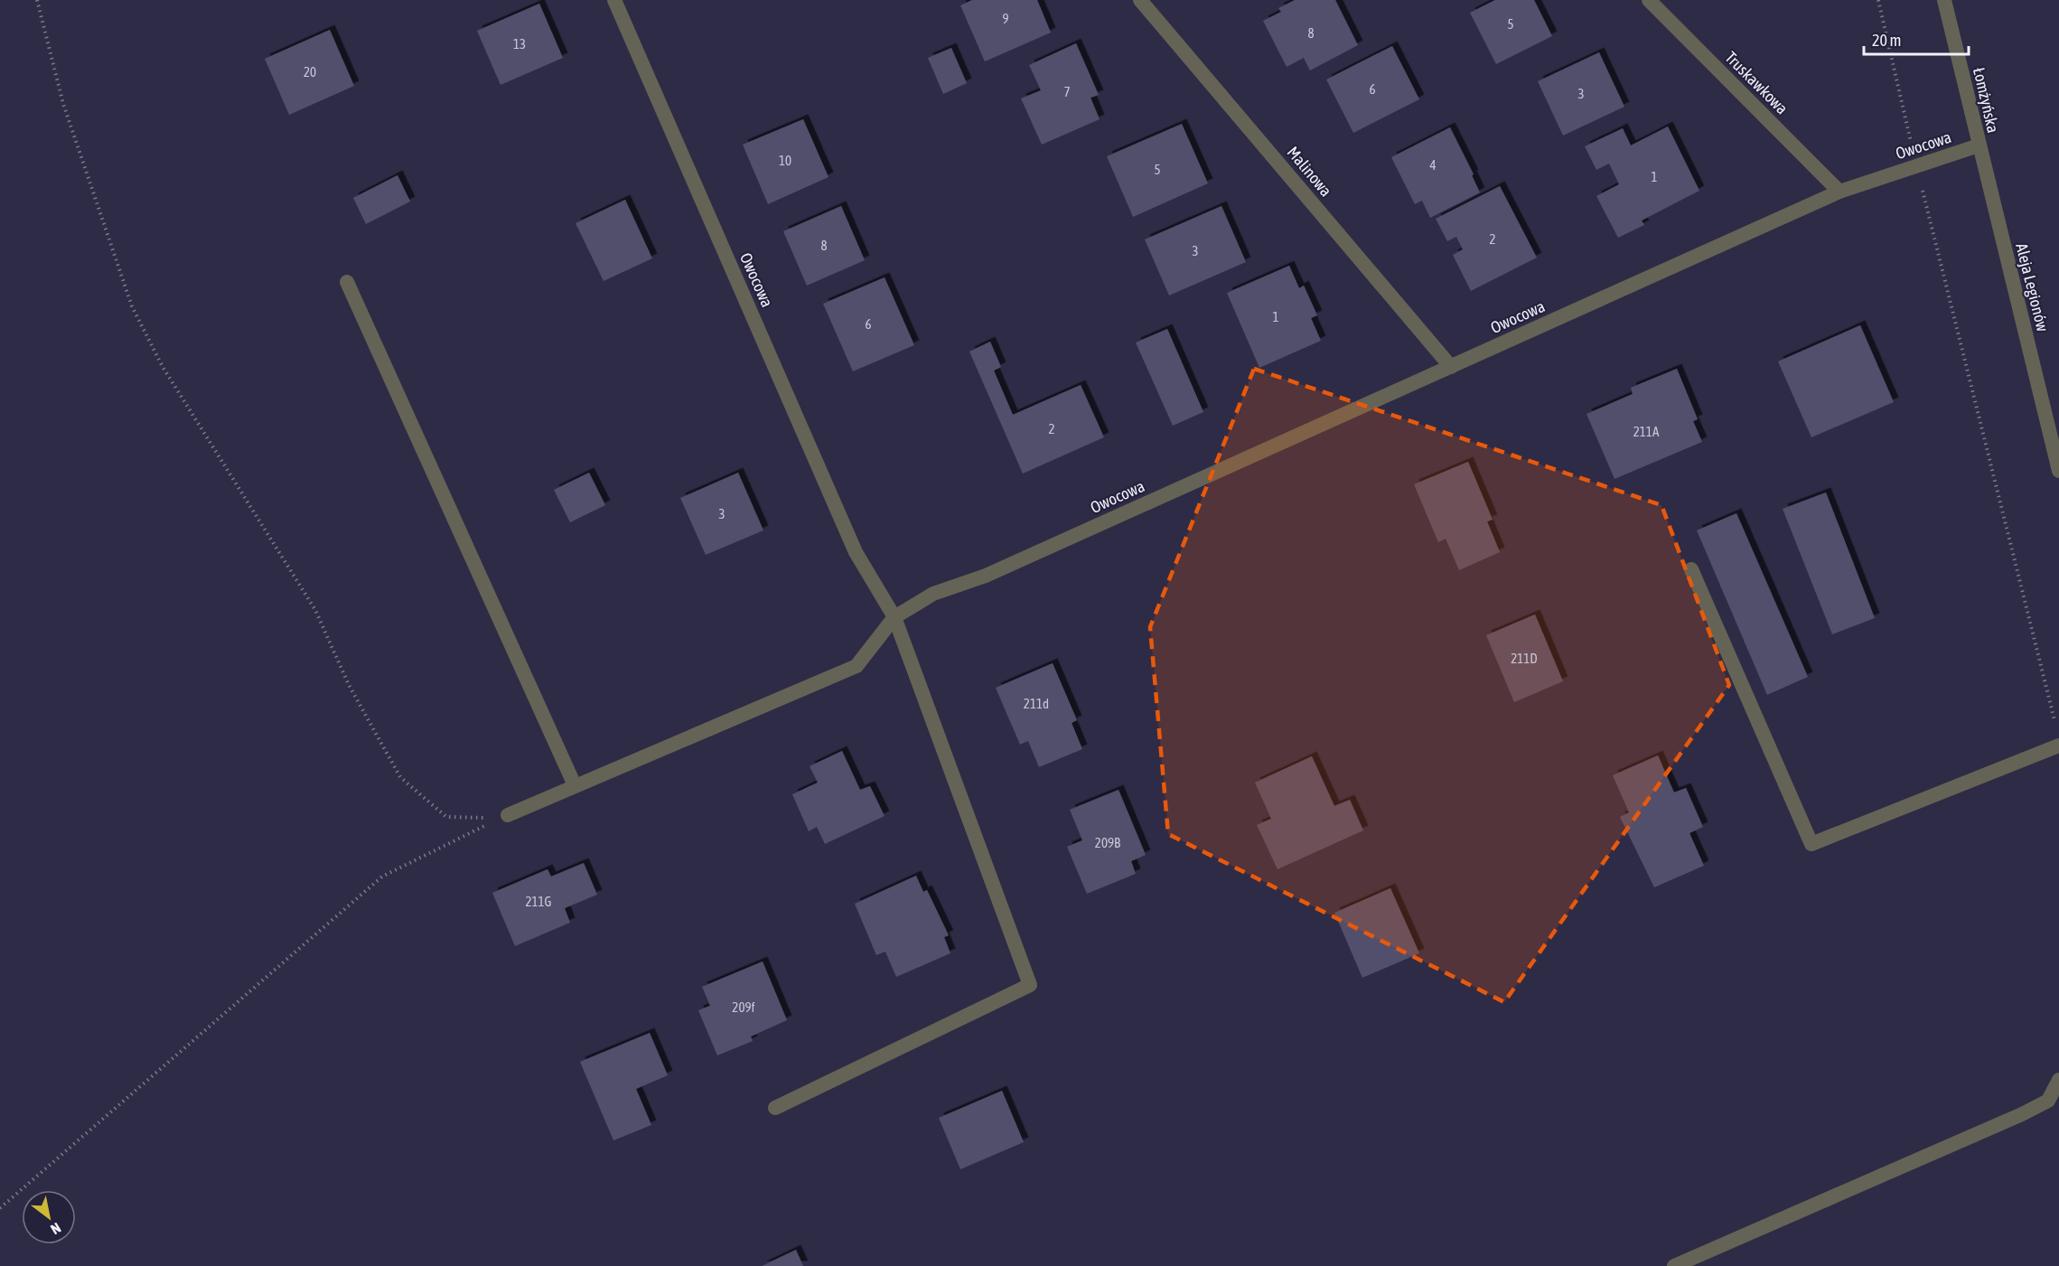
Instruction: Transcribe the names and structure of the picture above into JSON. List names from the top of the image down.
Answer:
{
  "streets": {
    "street": [
      "Truskawkowa",
      "Łomżyńska",
      "Owocowa",
      "Malinowa",
      "Aleja Legionów"
    ]
  },
  "crossings": [
    ["Truskawkowa", "Owocowa"],
    ["Łomżyńska", "Owocowa"],
    ["Łomżyńska", "Aleja Legionów"],
    ["Owocowa", "Malinowa"],
    ["Owocowa", "Aleja Legionów"]
  ],
  "house_numbers": [
    "9",
    "5",
    "8",
    "13",
    "20",
    "6",
    "7",
    "3",
    "10",
    "4",
    "5",
    "1",
    "2",
    "8",
    "3",
    "1",
    "6",
    "2",
    "211A",
    "3",
    "211D",
    "211d",
    "209B",
    "211G",
    "209f"
  ],
  "scale_bar": "20 m",
  "north": "bottom right"
}
